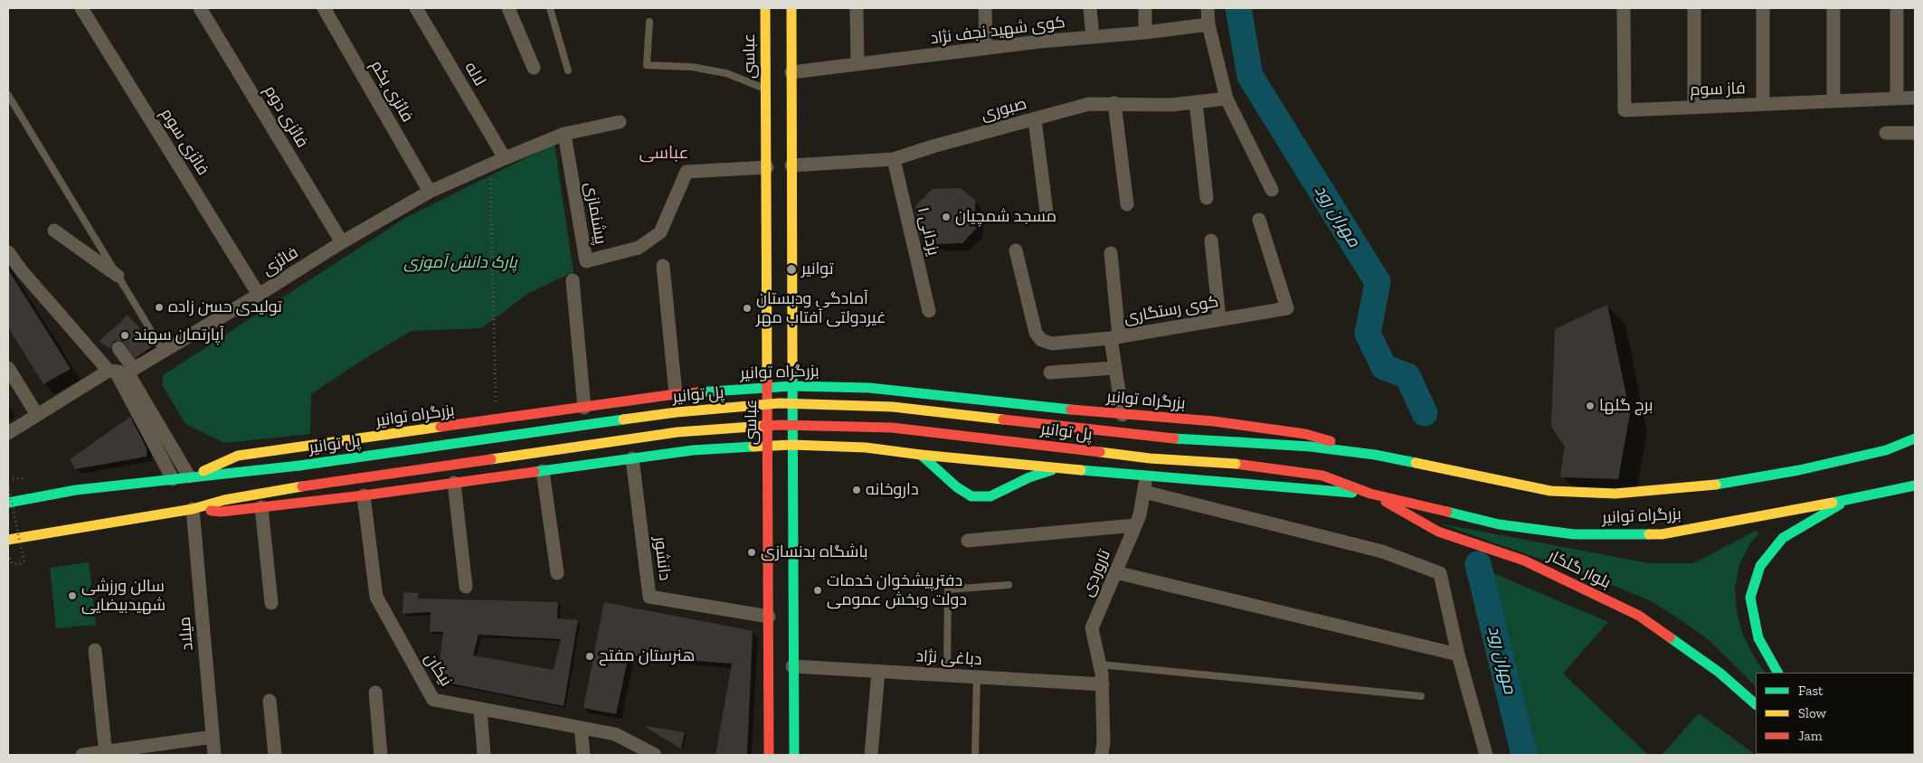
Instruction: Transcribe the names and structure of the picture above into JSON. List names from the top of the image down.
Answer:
{
  "streets": {
    "main road": [
      "عباسى",
      "بزرگراه توانیر",
      "پل توانیر",
      "بلوار گلکار"
    ],
    "street": [
      "کوی شهید نجف نژاد",
      "لاله",
      "فاز سوم",
      "فائزی یکم",
      "صبوری",
      "فائزی دوم",
      "فائزی سوم",
      "پیشنمازی",
      "یزدانی ۱",
      "فائزی",
      "کوی رستگاری",
      "دانشور",
      "تاروردی",
      "میلاد",
      "دباغی نژاد",
      "نیکان"
    ]
  },
  "crossings": [
    ["عباسى", "پیشنمازی"],
    ["عباسى", "بزرگراه توانیر"],
    ["عباسى", "دانشور"],
    ["لاله", "فائزی"],
    ["فائزی یکم", "فائزی"],
    ["صبوری", "یزدانی ۱"],
    ["فائزی دوم", "فائزی"],
    ["فائزی سوم", "فائزی"],
    ["پیشنمازی", "فائزی"],
    ["کوی رستگاری", "بزرگراه توانیر"],
    ["بزرگراه توانیر", "پل توانیر"],
    ["بزرگراه توانیر", "دانشور"],
    ["بزرگراه توانیر", "بلوار گلکار"],
    ["بزرگراه توانیر", "تاروردی"],
    ["بزرگراه توانیر", "میلاد"],
    ["بزرگراه توانیر", "نیکان"],
    ["تاروردی", "دباغی نژاد"]
  ],
  "districts": ["عباسی"],
  "water": ["مهران رود"],
  "parks": ["پارک دانش آموزی"],
  "places": [
    "مسجد شمچیان",
    "توانیر",
    "تولیدی حسن زاده",
    "آمادگی ودبستان غیردولتی آفتاب مهر",
    "آپارتمان سهند",
    "برج گلها",
    "داروخانه",
    "باشگاه بدنسازی",
    "دفترپیشخوان خدمات دولت وبخش عمومی",
    "سالن ورزشی شهیدبیضایی",
    "هنرستان مفتح"
  ],
  "legend": ["Fast", "Slow", "Jam"]
}
